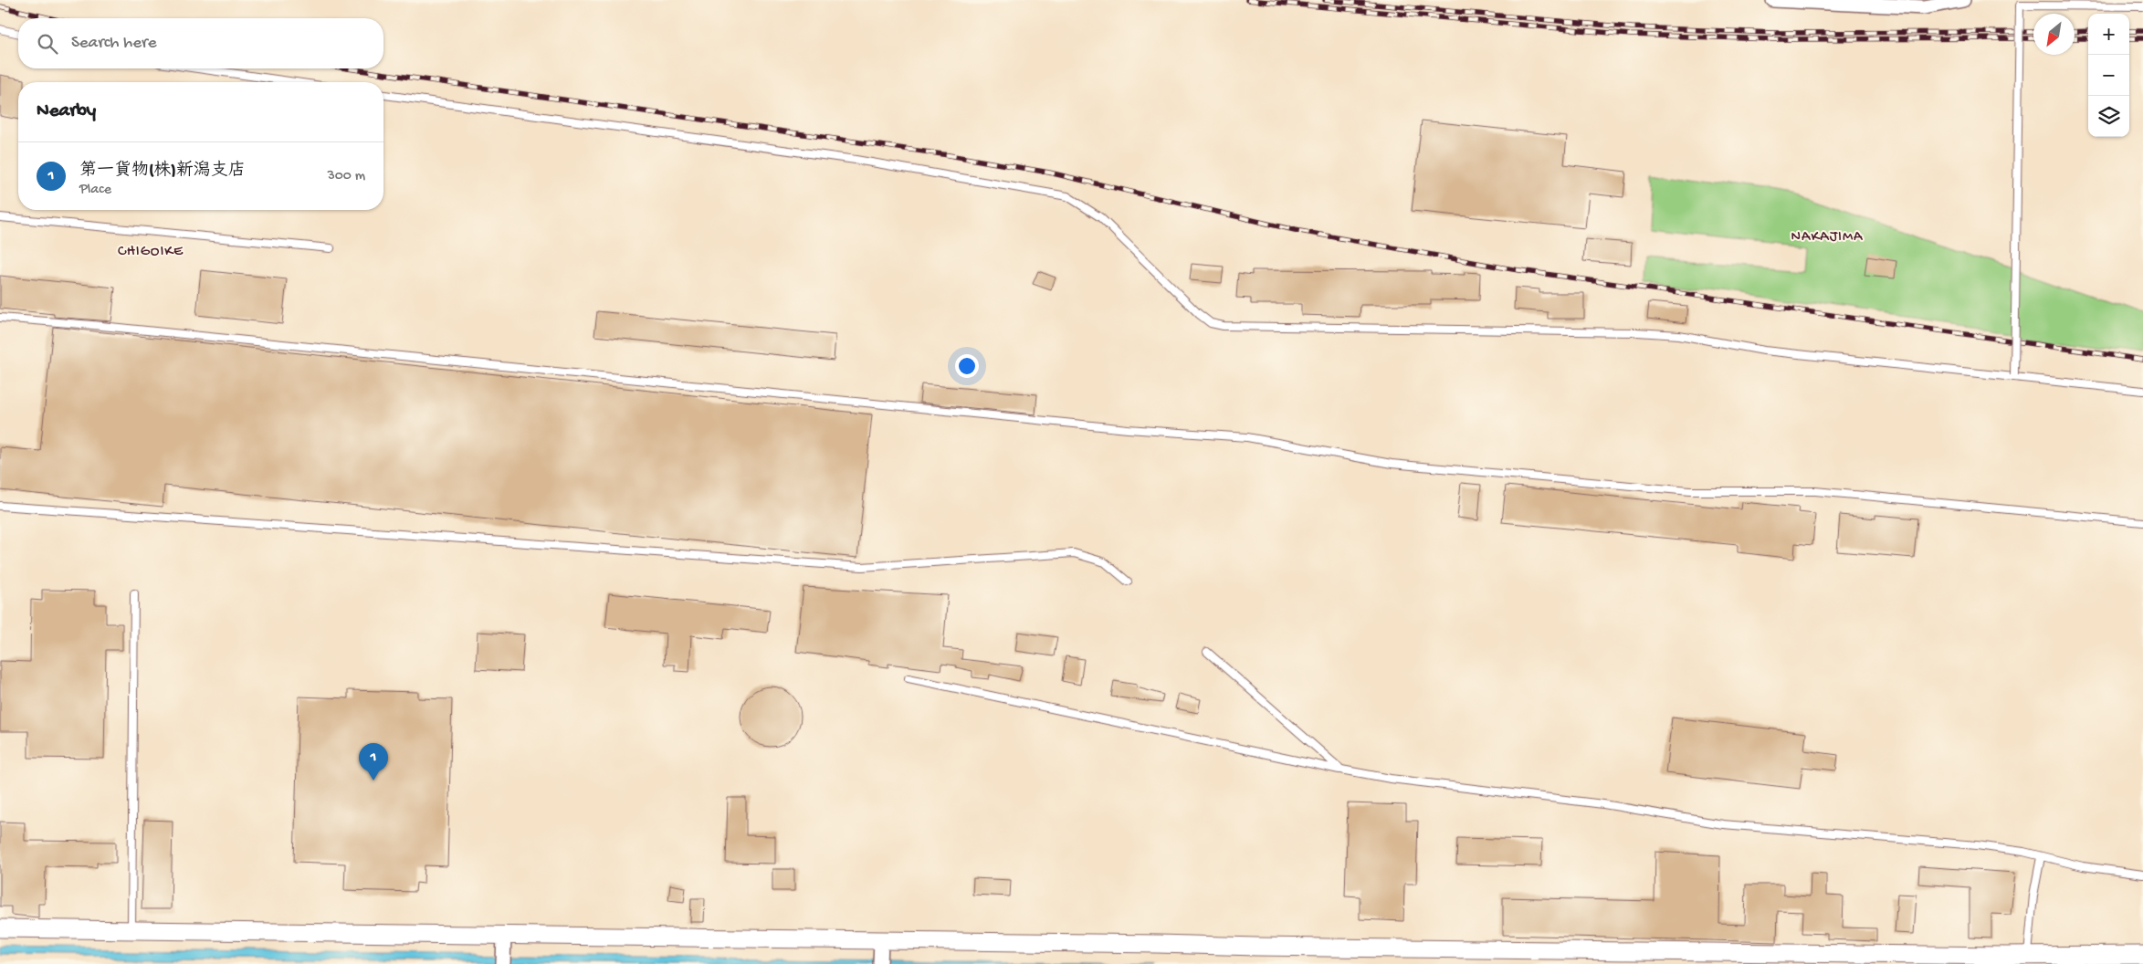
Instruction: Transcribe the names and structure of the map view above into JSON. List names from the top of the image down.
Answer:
{
  "districts": ["NAKAJIMA", "CHIGOIKE"],
  "north": "bottom left",
  "page": {
    "map_buttons": ["+", "−"],
    "search": "Search here",
    "heading": "Nearby",
    "list": [
      {
        "mark": "1",
        "name": "第一貨物(株)新潟支店",
        "note": "Place",
        "value": "300 m"
      }
    ],
    "pins": "1"
  }
}
